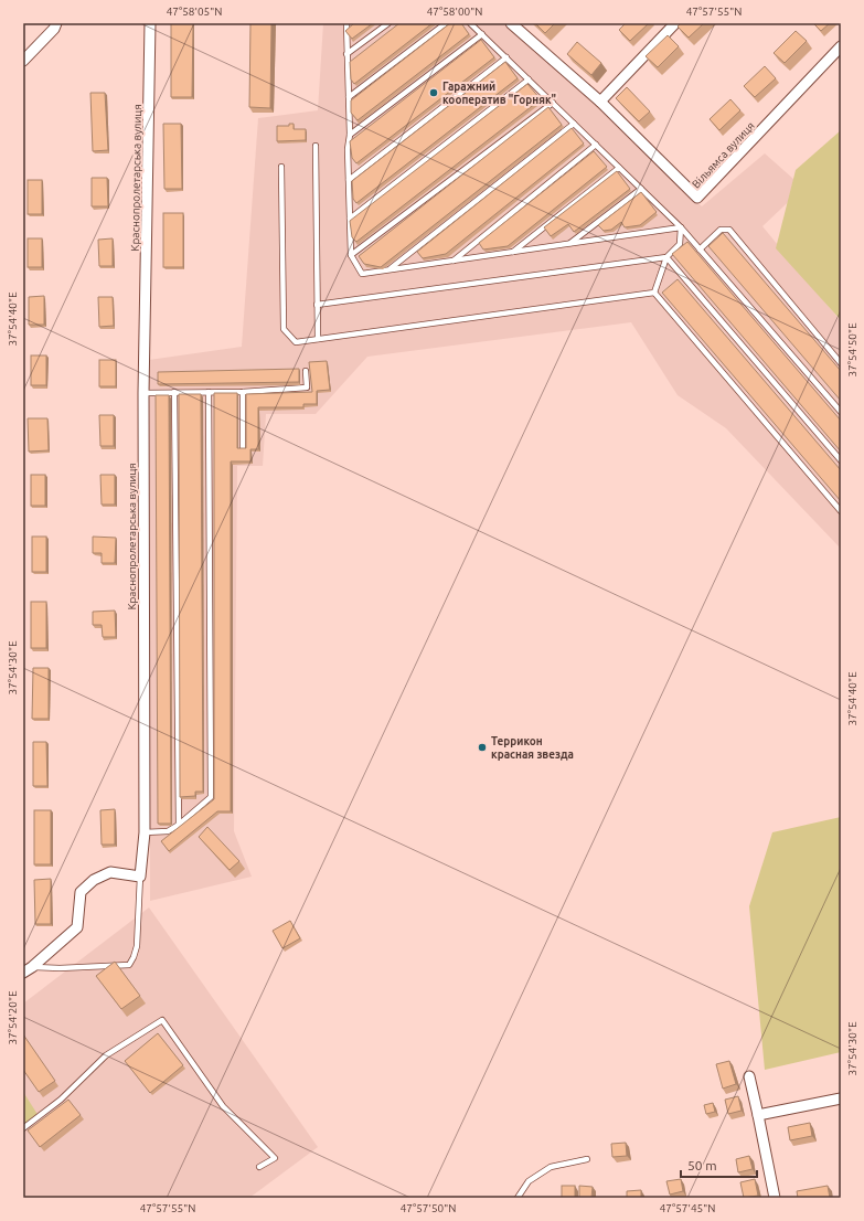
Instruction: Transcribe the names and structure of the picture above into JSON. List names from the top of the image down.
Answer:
{
  "streets": {
    "street": ["Вільямса вулиця", "Краснопролетарська вулиця"]
  },
  "places": ["Гаражний кооператив \"Горняк\"", "Террикон красная звезда"],
  "scale_bar": "50 m",
  "coordinates": [
    "47°58'05\"N",
    "47°58'00\"N",
    "47°57'55\"N",
    "37°54'40\"E",
    "37°54'50\"E",
    "37°54'30\"E",
    "37°54'20\"E",
    "47°57'50\"N",
    "47°57'45\"N"
  ]
}
